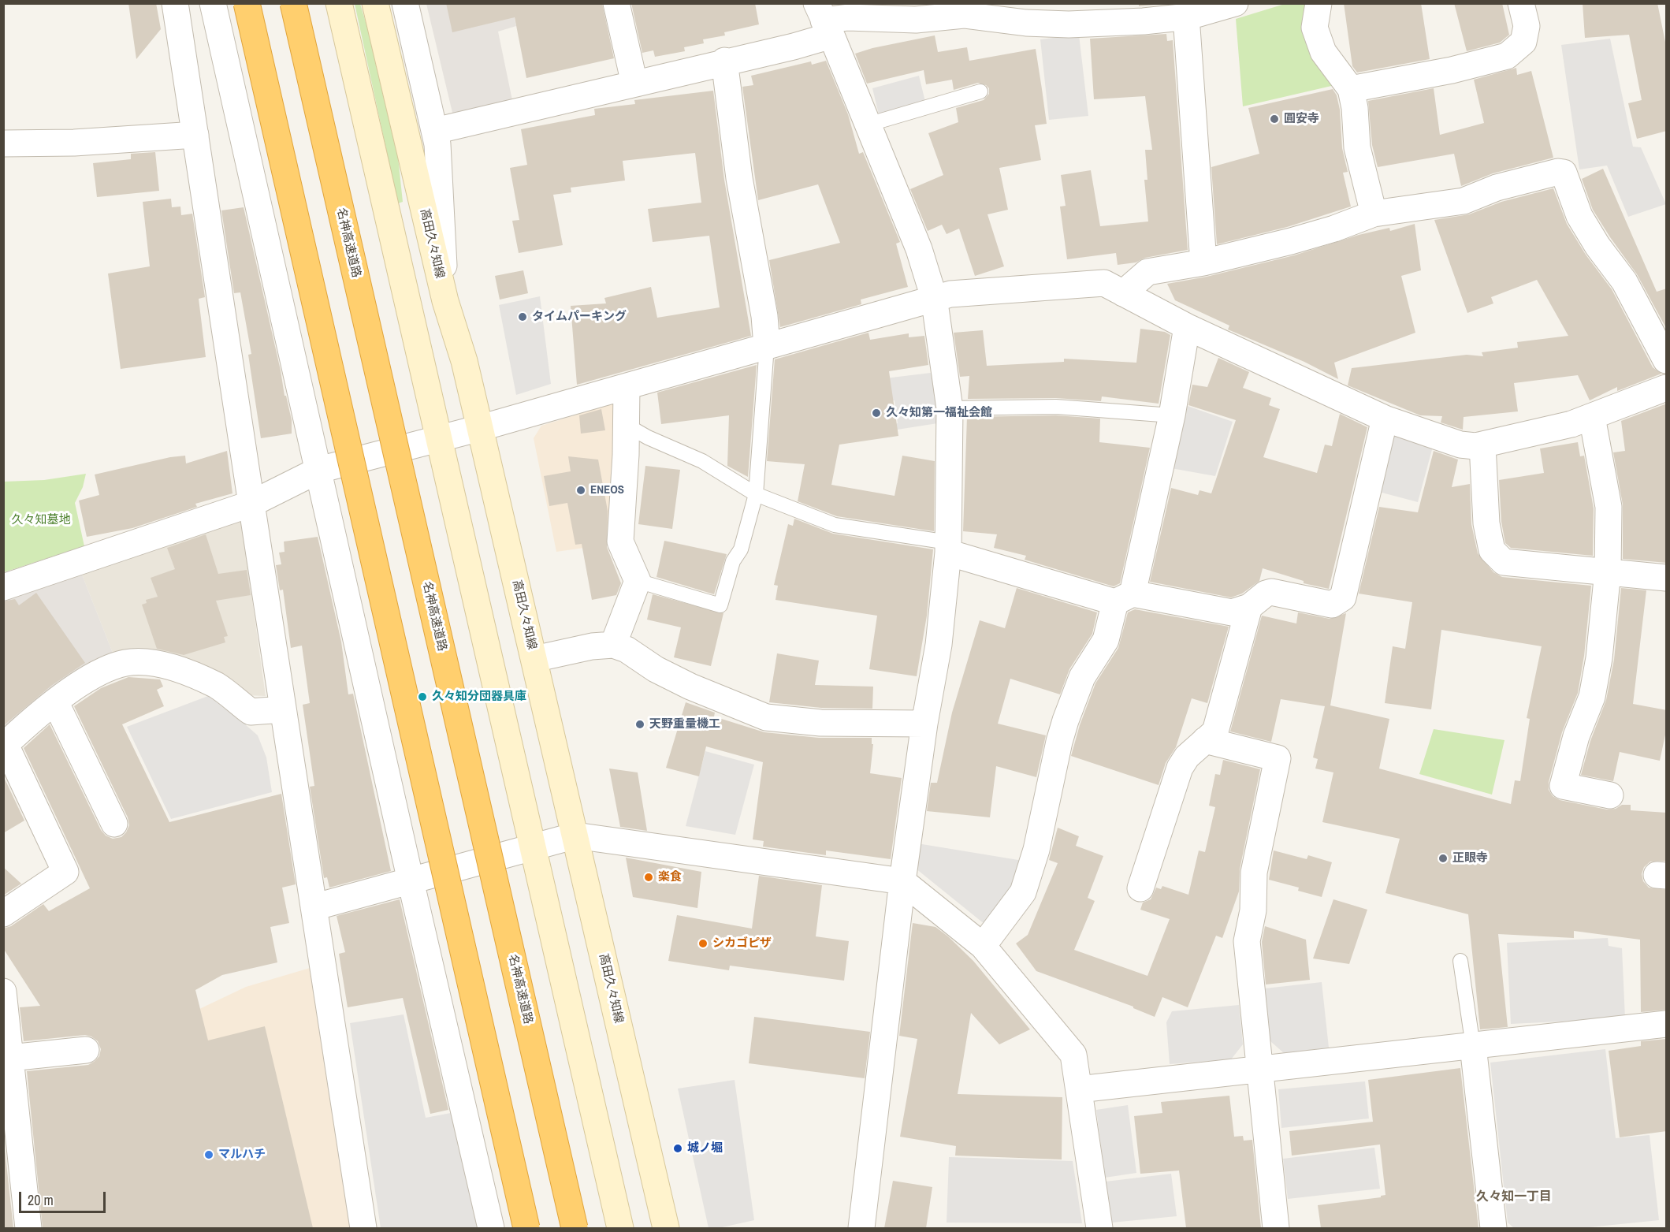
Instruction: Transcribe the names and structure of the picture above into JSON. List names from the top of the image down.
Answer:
{
  "streets": {
    "highway": ["名神高速道路"],
    "main road": ["高田久々知線"]
  },
  "districts": ["久々知一丁目"],
  "parks": ["久々知墓地"],
  "places": [
    "圓安寺",
    "タイムパーキング",
    "久々知第一福祉会館",
    "ENEOS",
    "久々知分団器具庫",
    "天野重量機工",
    "正眼寺",
    "楽食",
    "シカゴピザ",
    "城ノ堀",
    "マルハチ"
  ],
  "scale_bar": "20 m"
}
